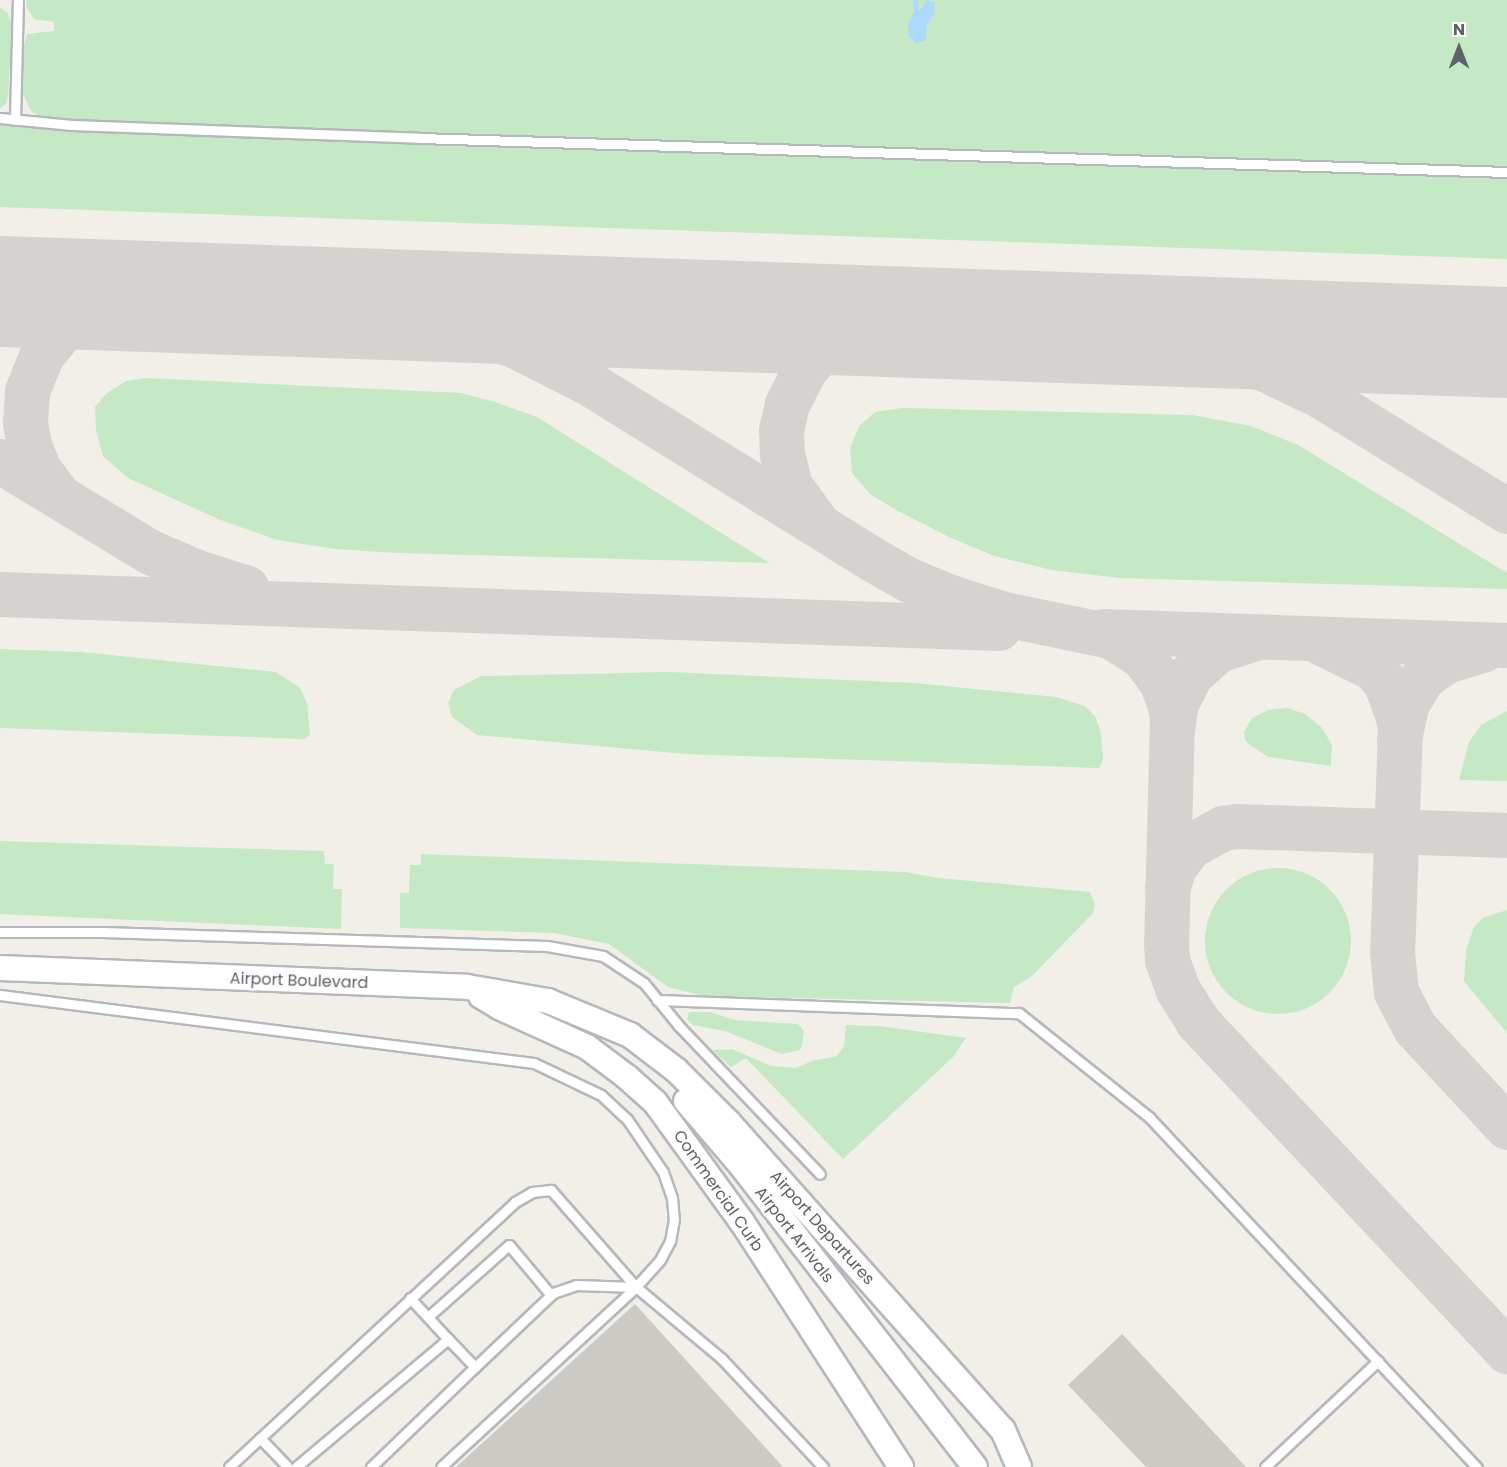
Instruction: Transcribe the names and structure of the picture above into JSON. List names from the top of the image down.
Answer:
{
  "streets": {
    "street": [
      "Airport Boulevard",
      "Commercial Curb",
      "Airport Departures",
      "Airport Arrivals"
    ]
  },
  "crossings": [
    ["Airport Boulevard", "Commercial Curb"],
    ["Airport Boulevard", "Airport Departures"],
    ["Airport Boulevard", "Airport Arrivals"],
    ["Airport Departures", "Airport Arrivals"]
  ],
  "north": "top"
}
